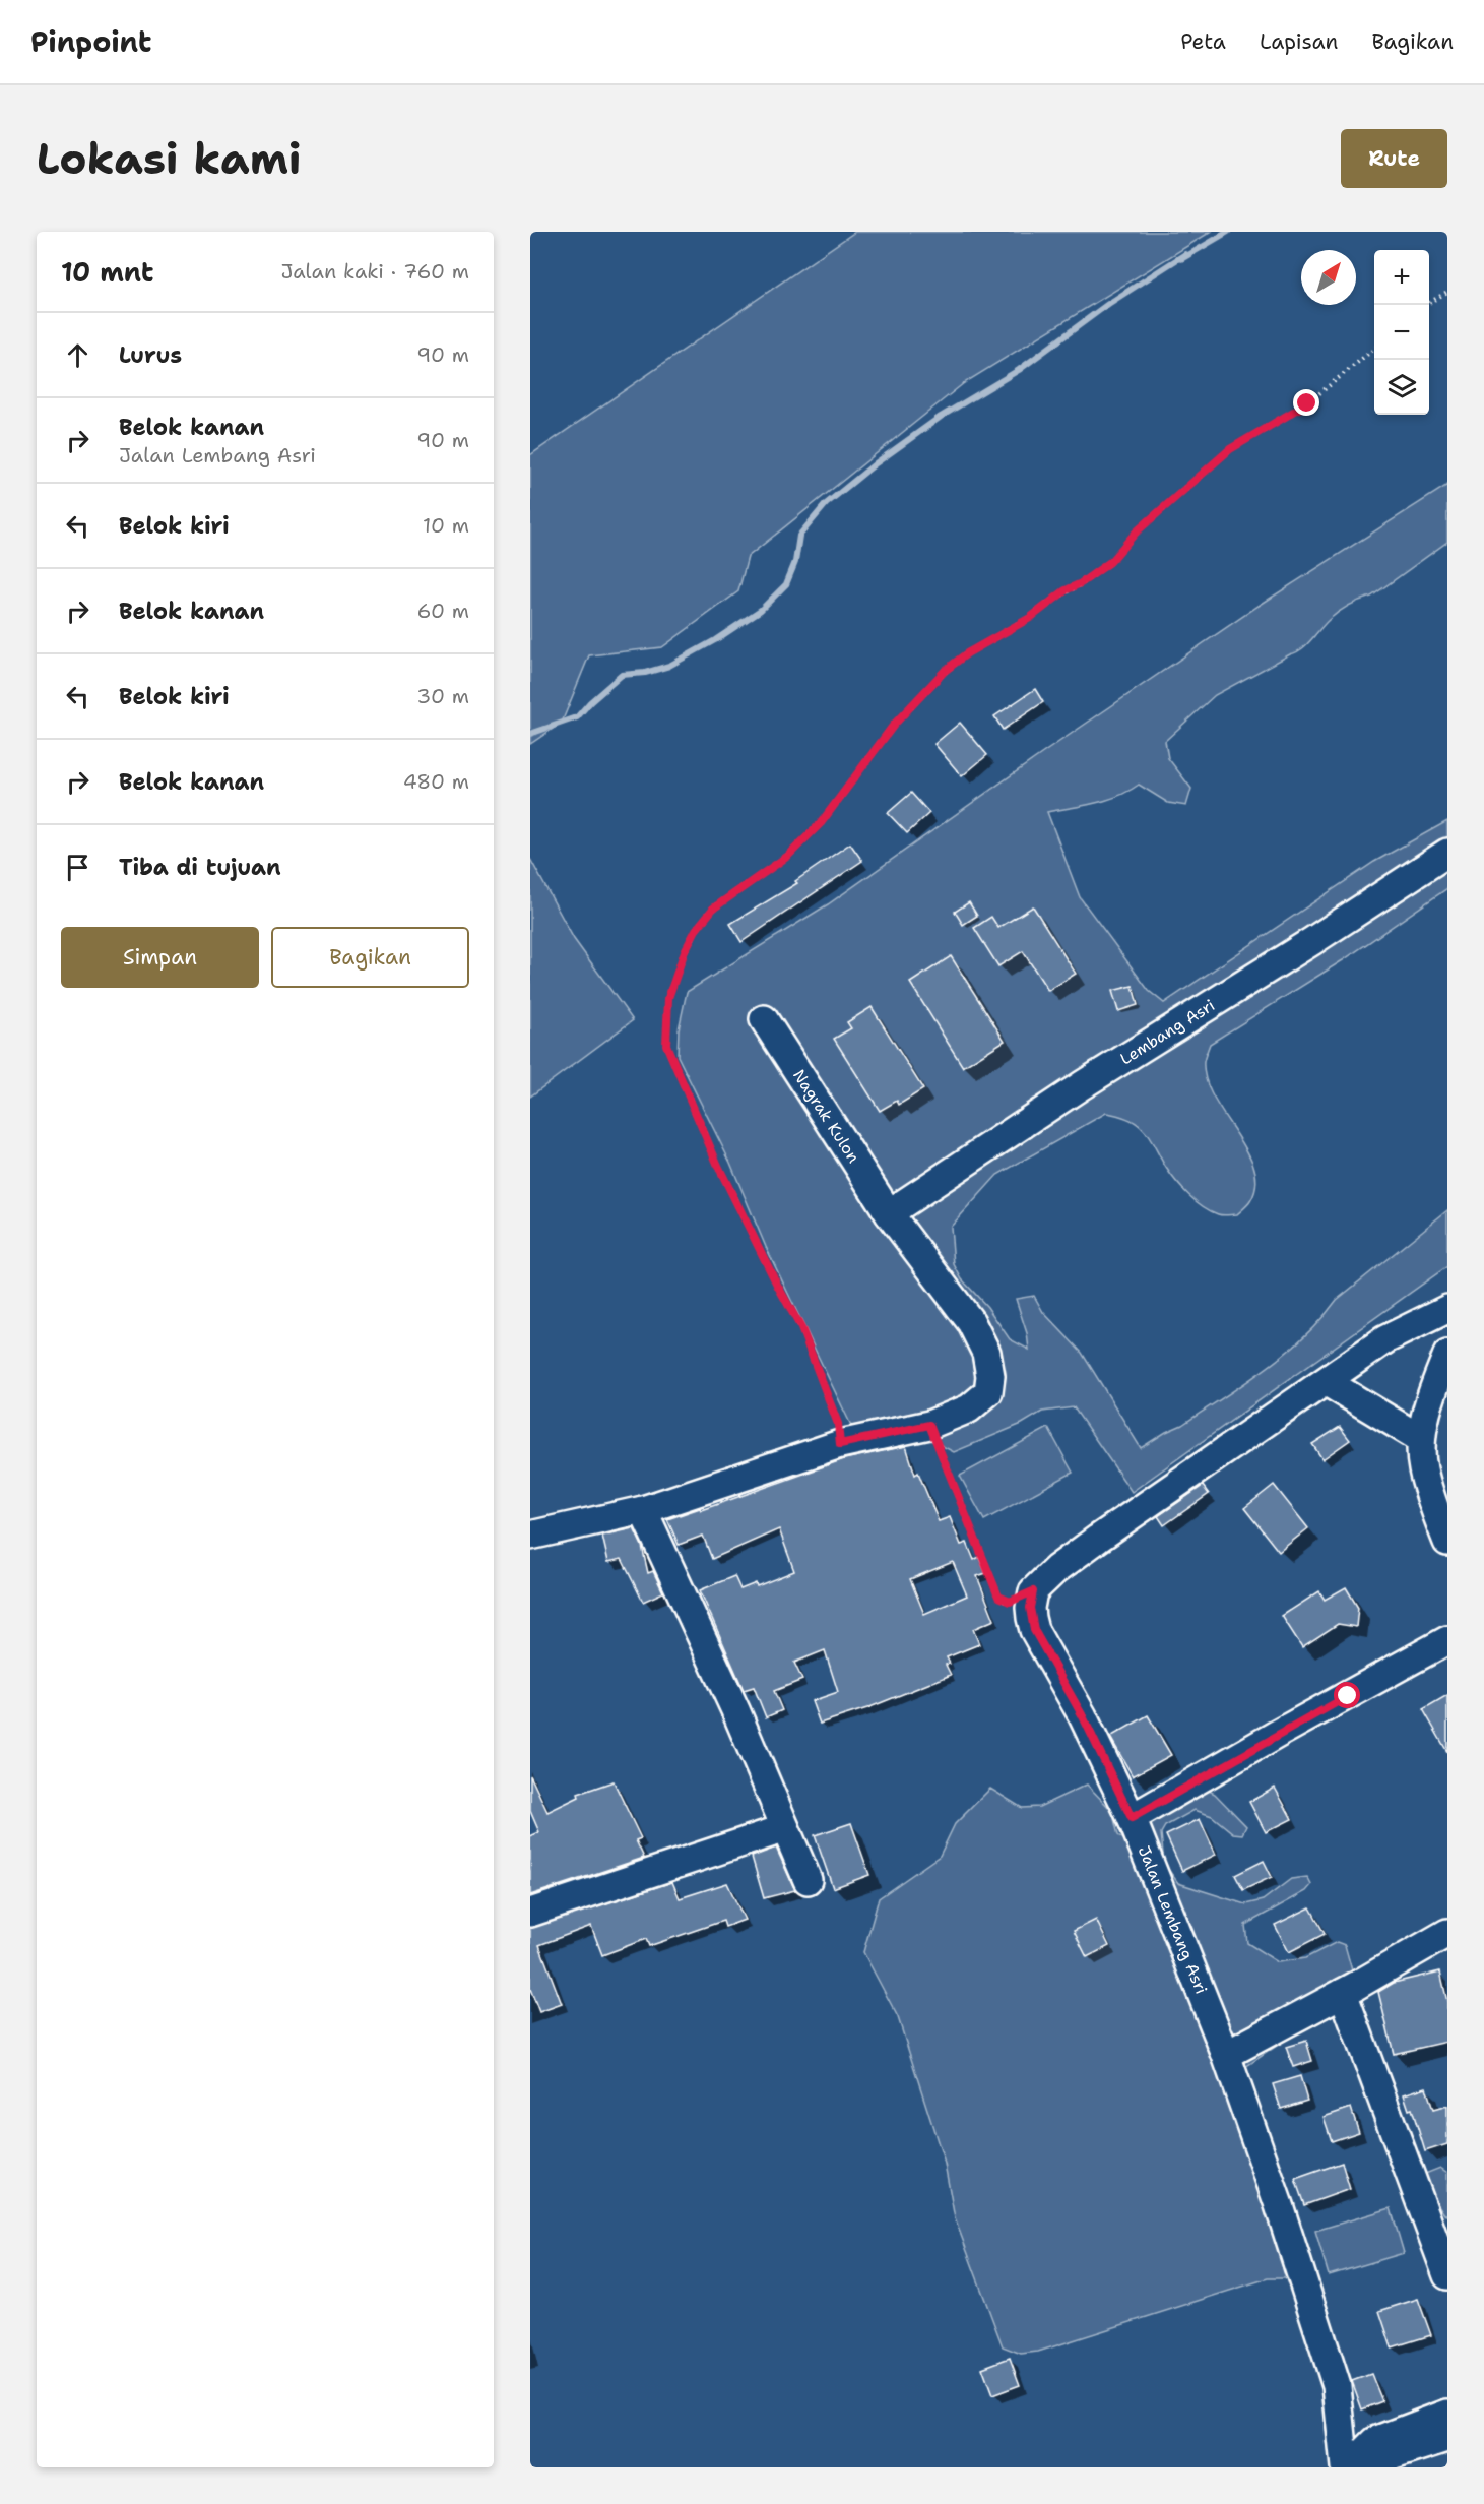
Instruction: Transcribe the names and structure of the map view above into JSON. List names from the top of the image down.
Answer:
{
  "streets": {
    "street": ["Lembang Asri", "Nagrak Kulon", "Jalan Lembang Asri"]
  },
  "crossings": [
    ["Lembang Asri", "Nagrak Kulon"]
  ],
  "north": "top right",
  "page": {
    "header": "Pinpoint",
    "nav": ["Peta", "Lapisan", "Bagikan"],
    "buttons": [
      "Rute",
      ["Simpan", "Bagikan"]
    ],
    "title": "Lokasi kami",
    "heading": ["10 mnt", "Jalan kaki · 760 m"],
    "map_buttons": ["+", "−"],
    "list": [
      ["Lurus", "90 m"],
      ["Belok kanan", "Jalan Lembang Asri", "90 m"],
      ["Belok kiri", "10 m"],
      ["Belok kanan", "60 m"],
      ["Belok kiri", "30 m"],
      ["Belok kanan", "480 m"],
      "Tiba di tujuan"
    ]
  }
}
